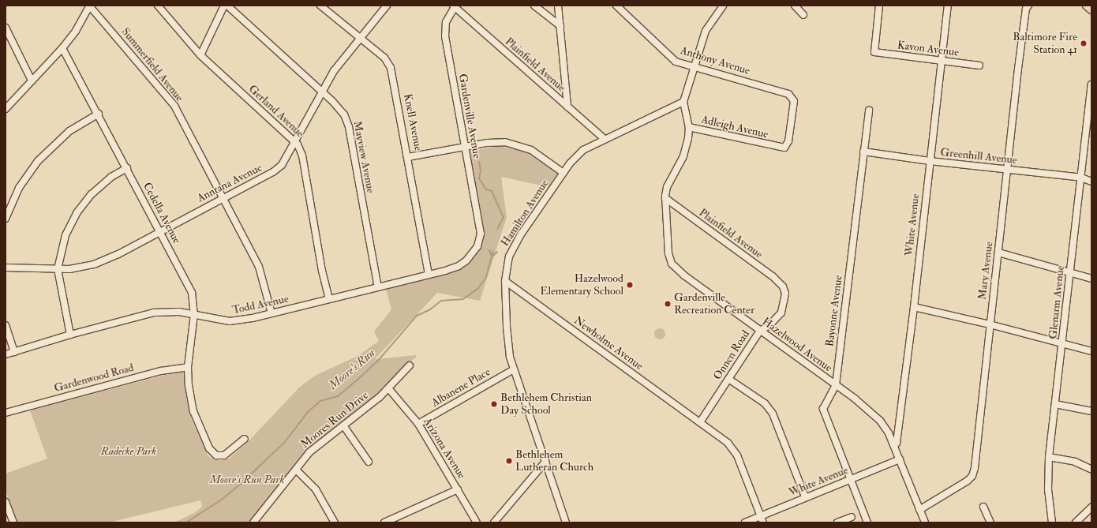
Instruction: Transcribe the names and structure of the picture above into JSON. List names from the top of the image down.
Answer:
{
  "streets": {
    "street": [
      "Kavon Avenue",
      "Anthony Avenue",
      "Summerfield Avenue",
      "Plainfield Avenue",
      "Gerland Avenue",
      "Gardenville Avenue",
      "Knell Avenue",
      "Adleigh Avenue",
      "Greenhill Avenue",
      "Mayview Avenue",
      "Anntana Avenue",
      "Cedella Avenue",
      "Hamilton Avenue",
      "White Avenue",
      "Mary Avenue",
      "Glenarm Avenue",
      "Todd Avenue",
      "Bayonne Avenue",
      "Newholme Avenue",
      "Hazelwood Avenue",
      "Onnen Road",
      "Gardenwood Road",
      "Albanene Place",
      "Moores Run Drive",
      "Arizona Avenue"
    ]
  },
  "crossings": [
    ["Kavon Avenue", "White Avenue"],
    ["Anthony Avenue", "Adleigh Avenue"],
    ["Summerfield Avenue", "Anntana Avenue"],
    ["Summerfield Avenue", "Todd Avenue"],
    ["Plainfield Avenue", "Gardenville Avenue"],
    ["Plainfield Avenue", "Hamilton Avenue"],
    ["Plainfield Avenue", "Hazelwood Avenue"],
    ["Plainfield Avenue", "Onnen Road"],
    ["Gerland Avenue", "Anntana Avenue"],
    ["Gerland Avenue", "Todd Avenue"],
    ["Gardenville Avenue", "Todd Avenue"],
    ["Knell Avenue", "Anntana Avenue"],
    ["Knell Avenue", "Todd Avenue"],
    ["Adleigh Avenue", "Hazelwood Avenue"],
    ["Greenhill Avenue", "White Avenue"],
    ["Greenhill Avenue", "Mary Avenue"],
    ["Greenhill Avenue", "Glenarm Avenue"],
    ["Greenhill Avenue", "Bayonne Avenue"],
    ["Mayview Avenue", "Anntana Avenue"],
    ["Mayview Avenue", "Todd Avenue"],
    ["Anntana Avenue", "Cedella Avenue"],
    ["Cedella Avenue", "Todd Avenue"],
    ["Cedella Avenue", "Gardenwood Road"],
    ["Hamilton Avenue", "Newholme Avenue"],
    ["Hamilton Avenue", "Hazelwood Avenue"],
    ["Hamilton Avenue", "Albanene Place"],
    ["White Avenue", "Bayonne Avenue"],
    ["White Avenue", "Newholme Avenue"],
    ["White Avenue", "Hazelwood Avenue"],
    ["Mary Avenue", "Hazelwood Avenue"],
    ["Bayonne Avenue", "Hazelwood Avenue"],
    ["Newholme Avenue", "Onnen Road"],
    ["Hazelwood Avenue", "Onnen Road"],
    ["Albanene Place", "Arizona Avenue"],
    ["Moores Run Drive", "Arizona Avenue"]
  ],
  "water": ["Moore's Run"],
  "parks": ["Radecke Park", "Moore's Run Park"],
  "places": [
    "Baltimore Fire Station 41",
    "Hazelwood Elementary School",
    "Gardenville Recreation Center",
    "Bethlehem Christian Day School",
    "Bethlehem Lutheran Church"
  ]
}
